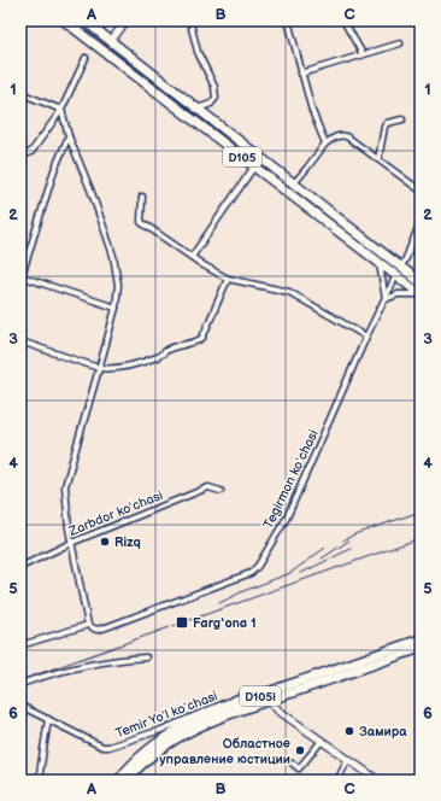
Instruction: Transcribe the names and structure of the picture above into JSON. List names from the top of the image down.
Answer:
{
  "streets": {
    "highway": ["D105", "D105l"],
    "street": ["Tegirmon koʻchasi", "Zarbdor koʻchasi", "Temir Yoʻl koʻchasi"]
  },
  "crossings": [
    ["D105", "Tegirmon koʻchasi"]
  ],
  "places": {
    "other": ["Rizq", "Замира", "Областное управление юстиции"],
    "transit": ["Farg‘ona 1"]
  },
  "grid": {
    "columns": ["A", "B", "C"],
    "rows": [
      "1",
      "2",
      "3",
      "4",
      "5",
      "6"
    ]
  }
}
